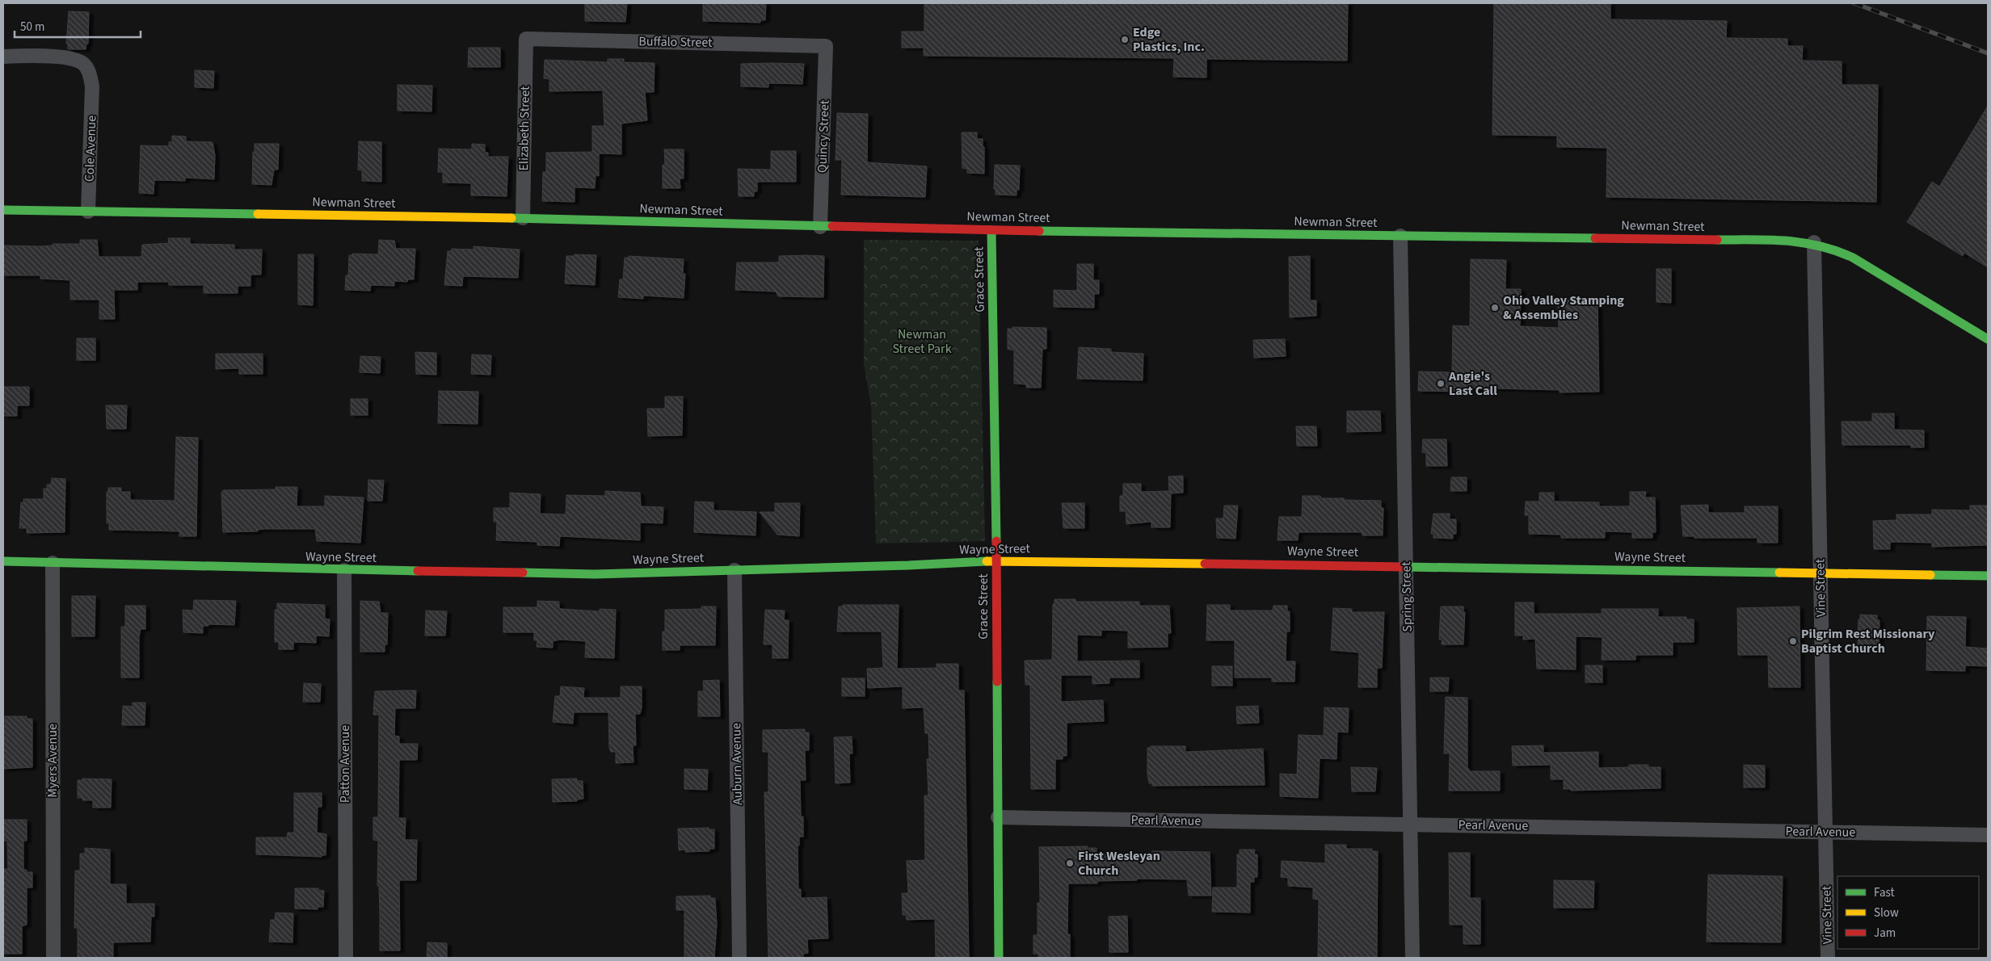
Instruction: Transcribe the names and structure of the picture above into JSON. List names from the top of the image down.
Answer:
{
  "streets": {
    "street": [
      "Buffalo Street",
      "Elizabeth Street",
      "Quincy Street",
      "Cole Avenue",
      "Newman Street",
      "Grace Street",
      "Wayne Street",
      "Vine Street",
      "Spring Street",
      "Myers Avenue",
      "Patton Avenue",
      "Auburn Avenue",
      "Pearl Avenue"
    ]
  },
  "crossings": [
    ["Buffalo Street", "Elizabeth Street"],
    ["Buffalo Street", "Quincy Street"],
    ["Elizabeth Street", "Newman Street"],
    ["Quincy Street", "Newman Street"],
    ["Cole Avenue", "Newman Street"],
    ["Newman Street", "Grace Street"],
    ["Newman Street", "Vine Street"],
    ["Newman Street", "Spring Street"],
    ["Grace Street", "Wayne Street"],
    ["Grace Street", "Pearl Avenue"],
    ["Wayne Street", "Vine Street"],
    ["Wayne Street", "Spring Street"],
    ["Wayne Street", "Myers Avenue"],
    ["Wayne Street", "Patton Avenue"],
    ["Wayne Street", "Auburn Avenue"],
    ["Vine Street", "Pearl Avenue"],
    ["Spring Street", "Pearl Avenue"]
  ],
  "parks": ["Newman Street Park"],
  "places": [
    "Edge Plastics, Inc.",
    "Ohio Valley Stamping & Assemblies",
    "Angie's Last Call",
    "Pilgrim Rest Missionary Baptist Church",
    "First Wesleyan Church"
  ],
  "legend": ["Fast", "Slow", "Jam"],
  "scale_bar": "50 m"
}
